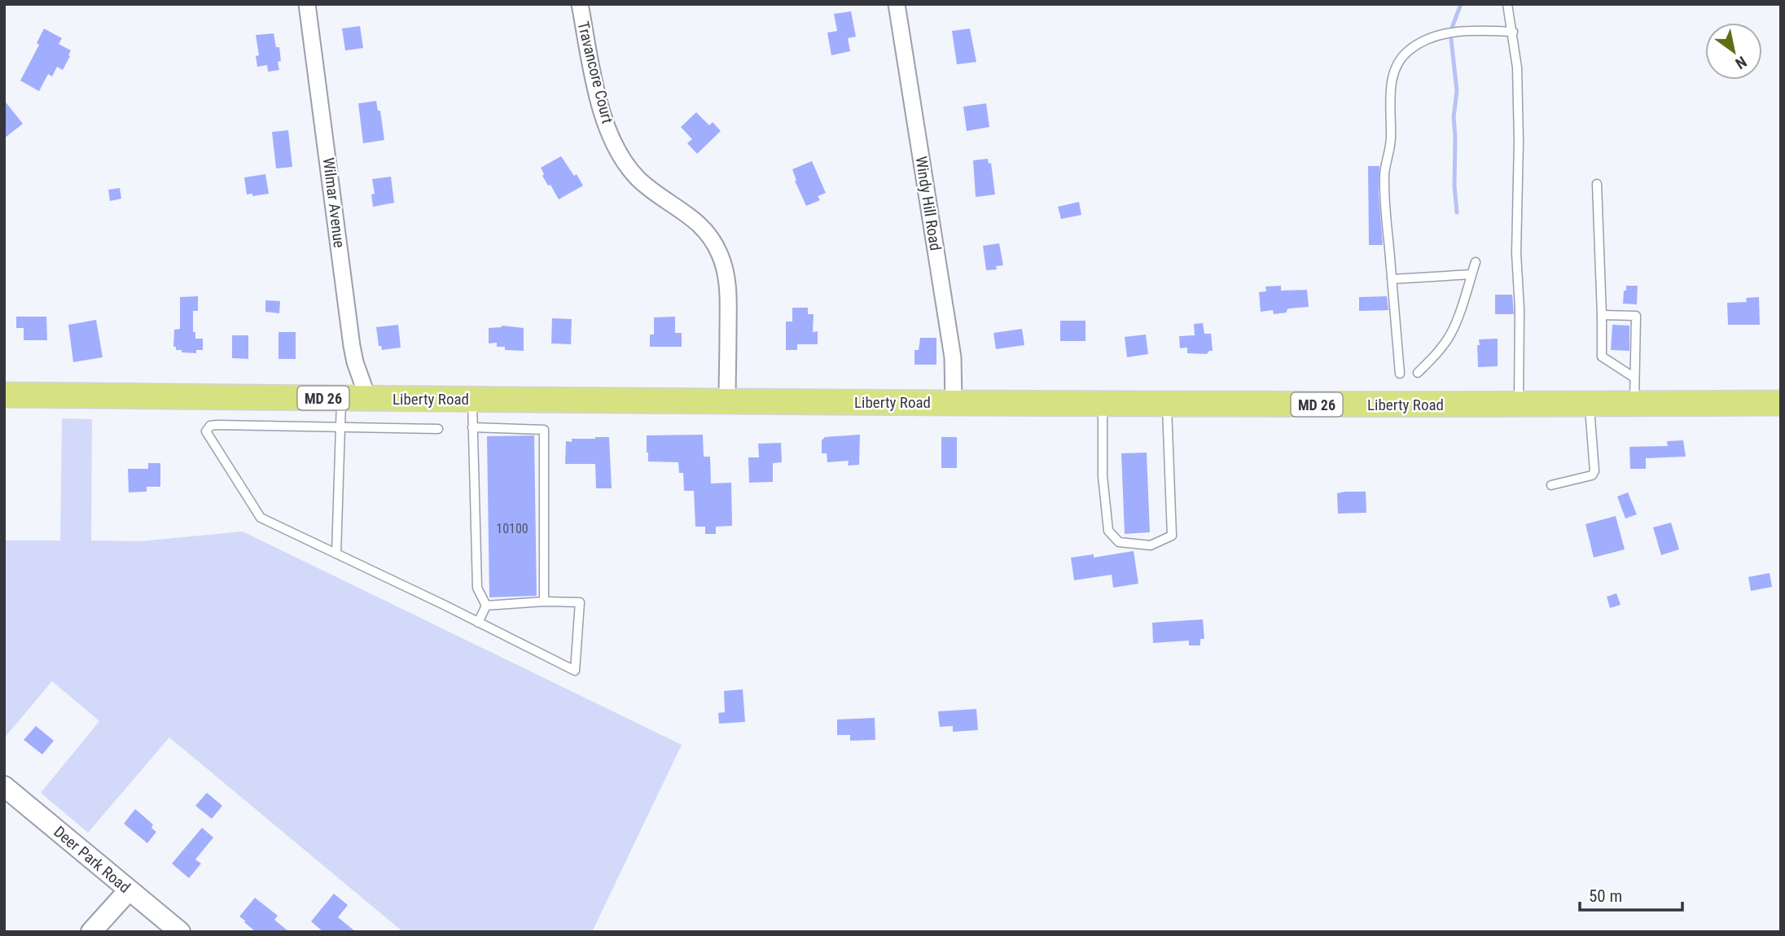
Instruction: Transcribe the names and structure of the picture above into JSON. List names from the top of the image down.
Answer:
{
  "streets": {
    "main road": ["MD 26", "Liberty Road"],
    "street": [
      "Travancore Court",
      "Wilmar Avenue",
      "Windy Hill Road",
      "Deer Park Road"
    ]
  },
  "crossings": [
    ["Travancore Court", "Liberty Road"],
    ["Wilmar Avenue", "Liberty Road"],
    ["Windy Hill Road", "Liberty Road"]
  ],
  "house_numbers": ["10100"],
  "scale_bar": "50 m",
  "north": "bottom right"
}
